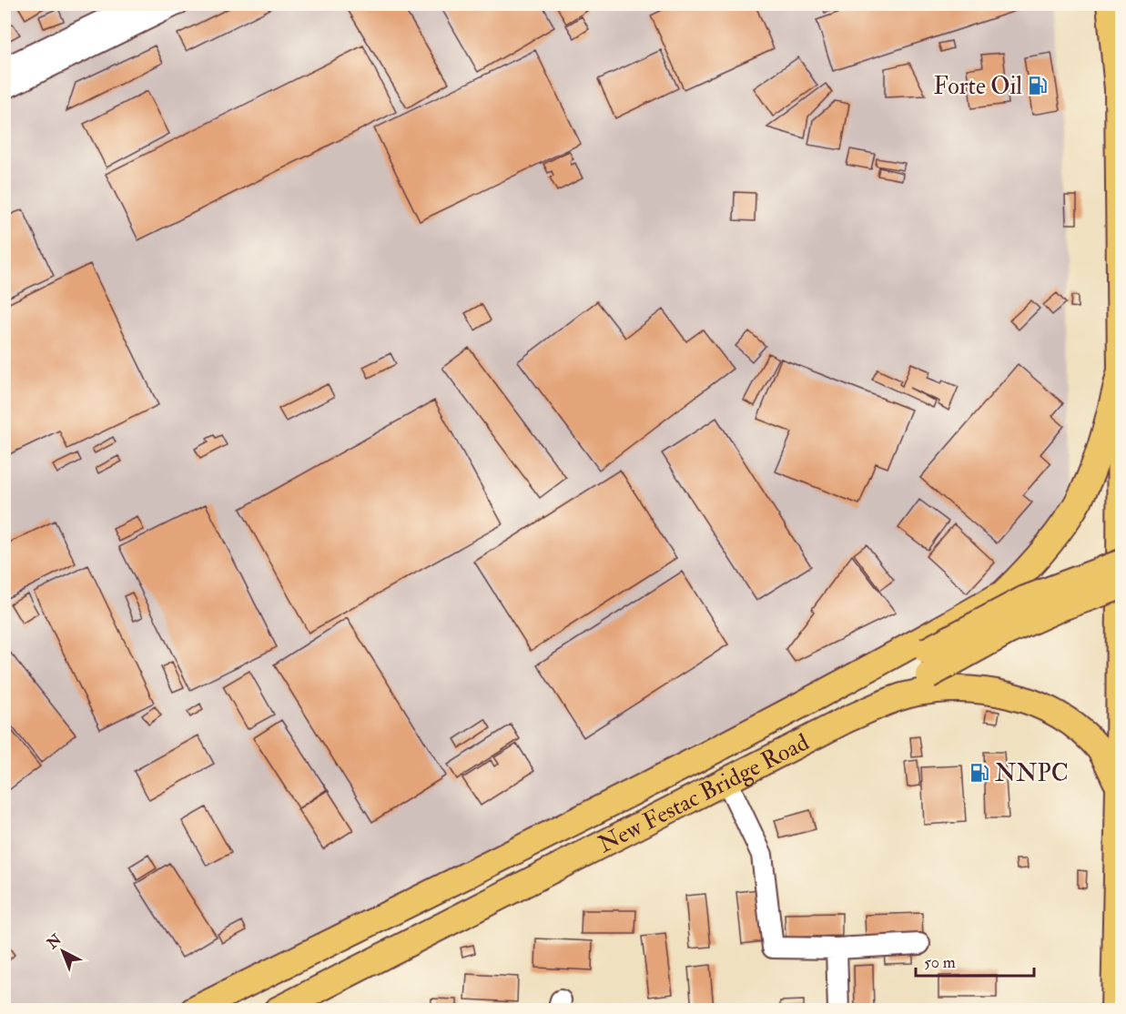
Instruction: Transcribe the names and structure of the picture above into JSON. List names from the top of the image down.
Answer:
{
  "streets": {
    "main road": ["New Festac Bridge Road"]
  },
  "places": {
    "fuel station": ["Forte Oil", "NNPC"]
  },
  "scale_bar": "50 m",
  "north": "top left"
}
